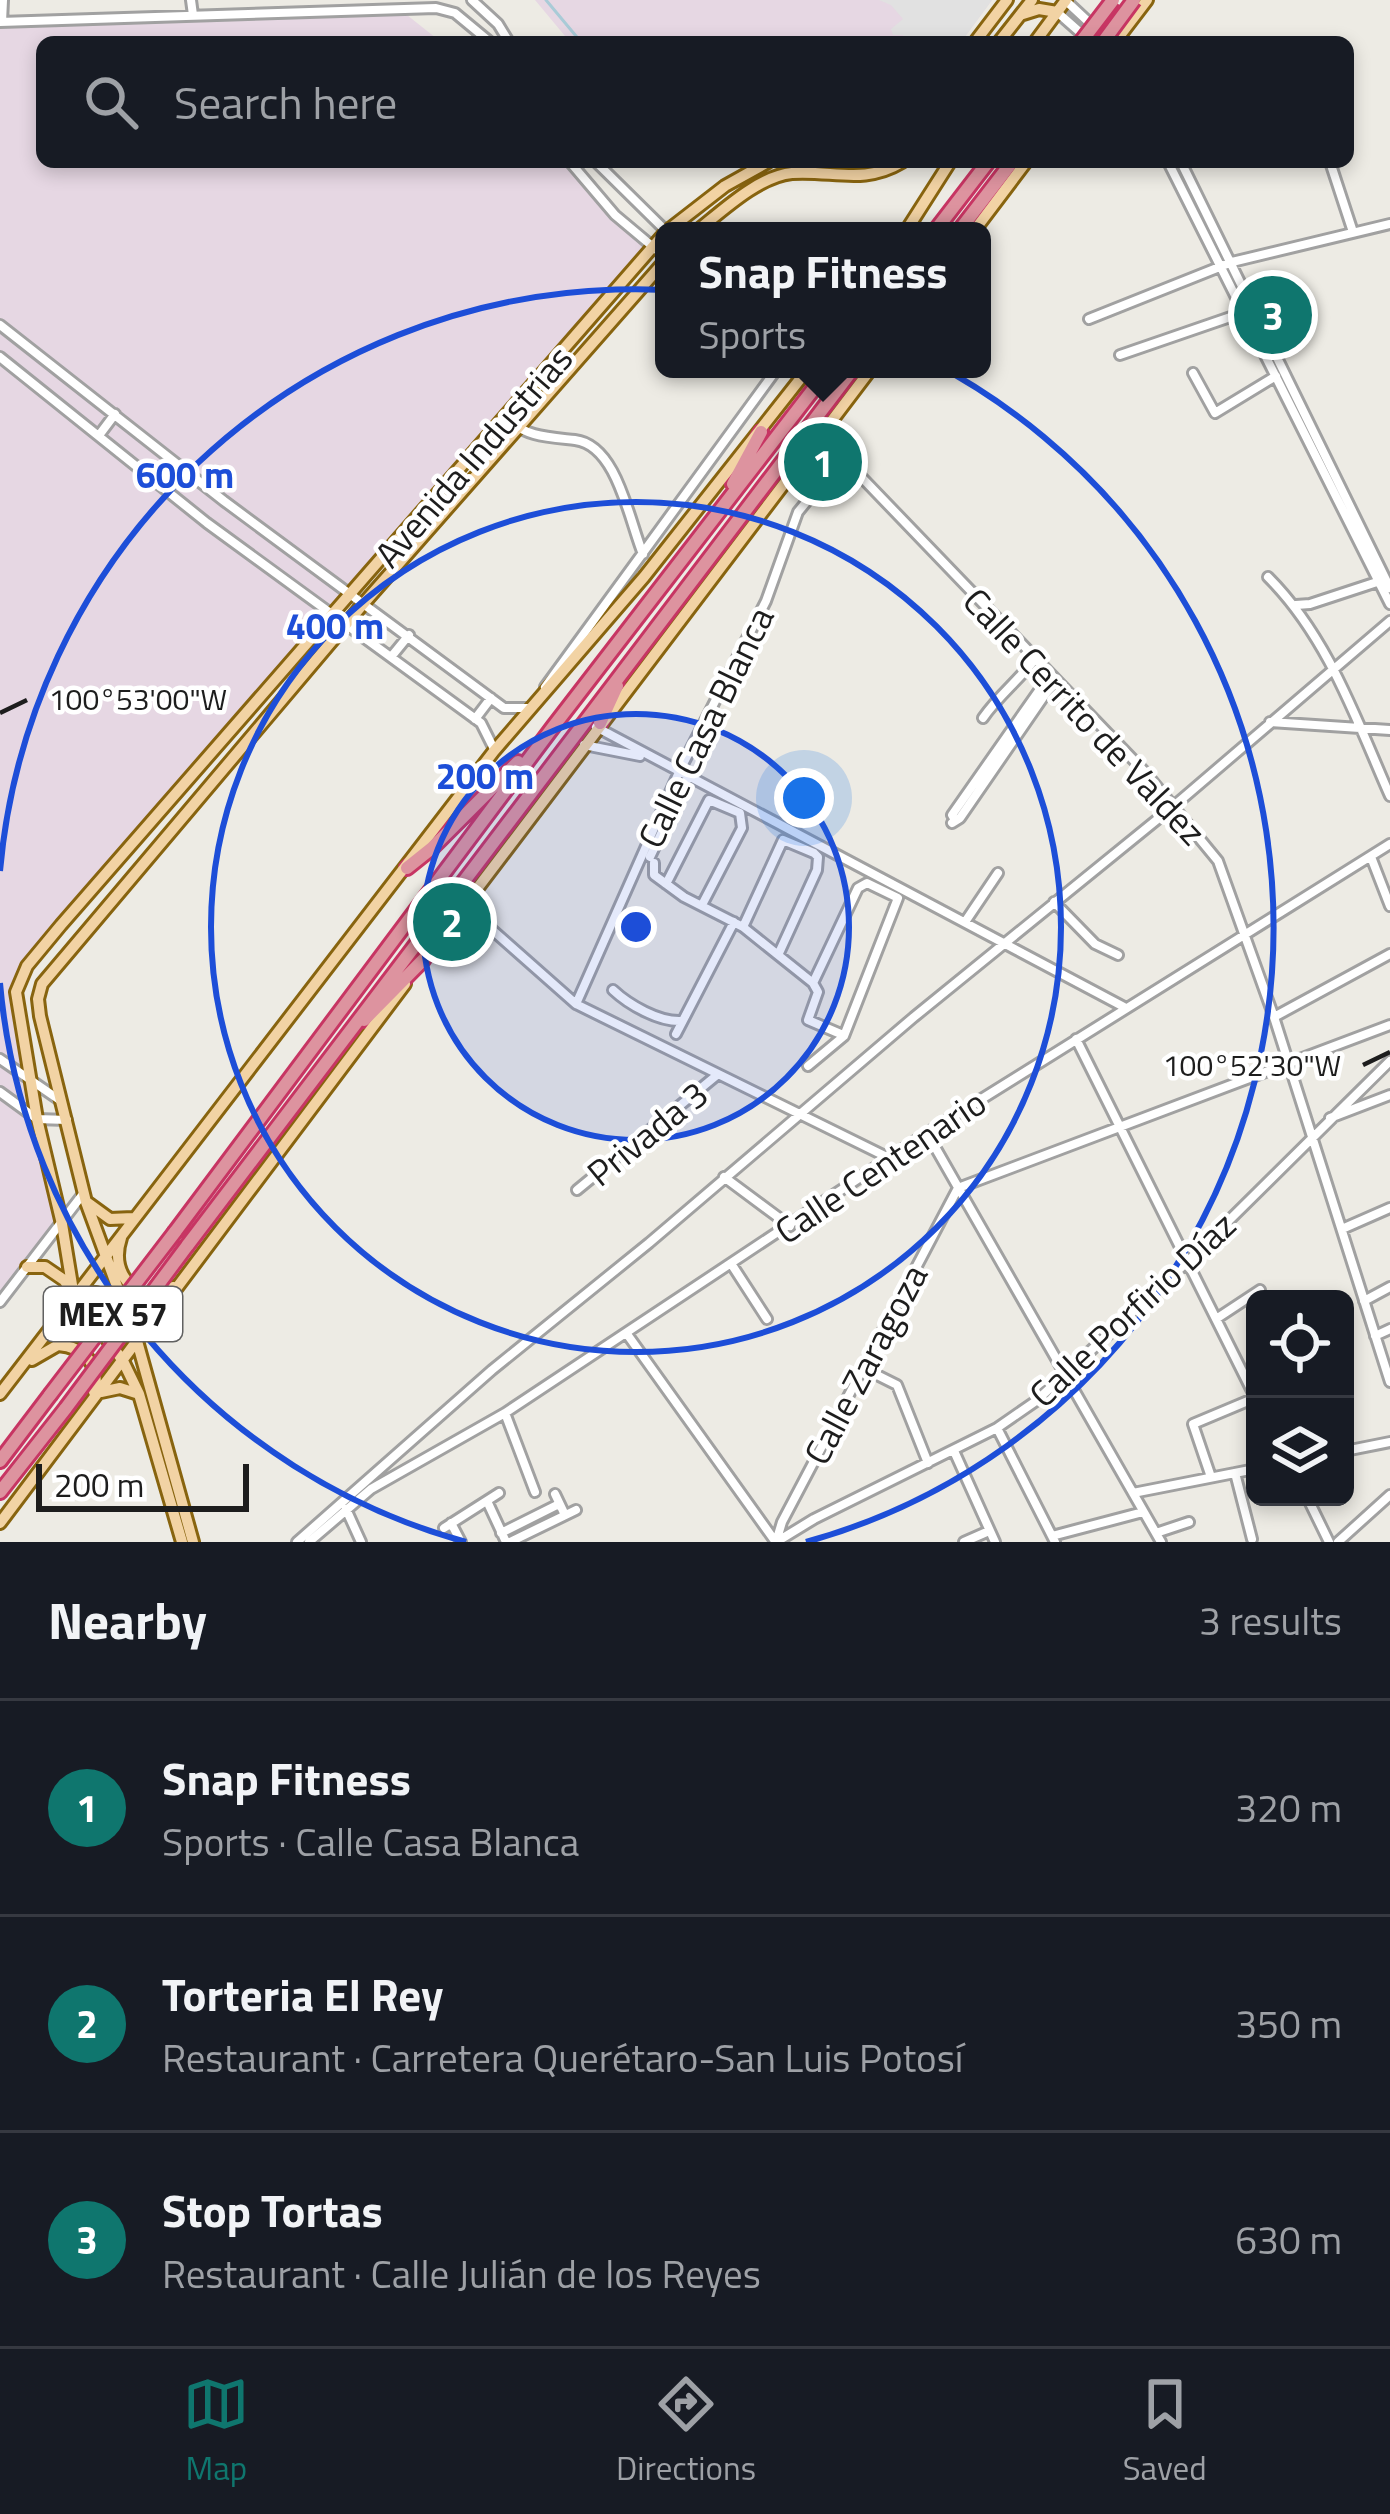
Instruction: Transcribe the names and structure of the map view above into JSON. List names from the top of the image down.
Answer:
{
  "streets": {
    "highway": ["MEX 57"],
    "main road": ["Avenida Industrias"],
    "street": [
      "Calle Cerrito de Valdez",
      "Calle Casa Blanca",
      "Privada 3",
      "Calle Centenario",
      "Calle Porfirio Díaz",
      "Calle Zaragoza"
    ]
  },
  "crossings": [
    ["Calle Cerrito de Valdez", "Calle Casa Blanca"],
    ["Calle Cerrito de Valdez", "Calle Centenario"],
    ["Calle Cerrito de Valdez", "Calle Porfirio Díaz"],
    ["Calle Porfirio Díaz", "Calle Zaragoza"]
  ],
  "scale_bar": "200 m",
  "page": {
    "search": "Search here",
    "popup": ["Snap Fitness", "Sports"],
    "pins": ["3", "1", "2"],
    "scale": "200 m",
    "heading": ["Nearby", "3 results"],
    "list": [
      {
        "mark": "1",
        "name": "Snap Fitness",
        "note": "Sports · Calle Casa Blanca",
        "value": "320 m"
      },
      {
        "mark": "2",
        "name": "Torteria El Rey",
        "note": "Restaurant · Carretera Querétaro-San Luis Potosí",
        "value": "350 m"
      },
      {
        "mark": "3",
        "name": "Stop Tortas",
        "note": "Restaurant · Calle Julián de los Reyes",
        "value": "630 m"
      }
    ],
    "nav": ["Map", "Directions", "Saved"]
  },
  "coordinates": ["100°53'00\"W", "100°52'30\"W"],
  "rings": ["600 m", "400 m", "200 m"]
}
